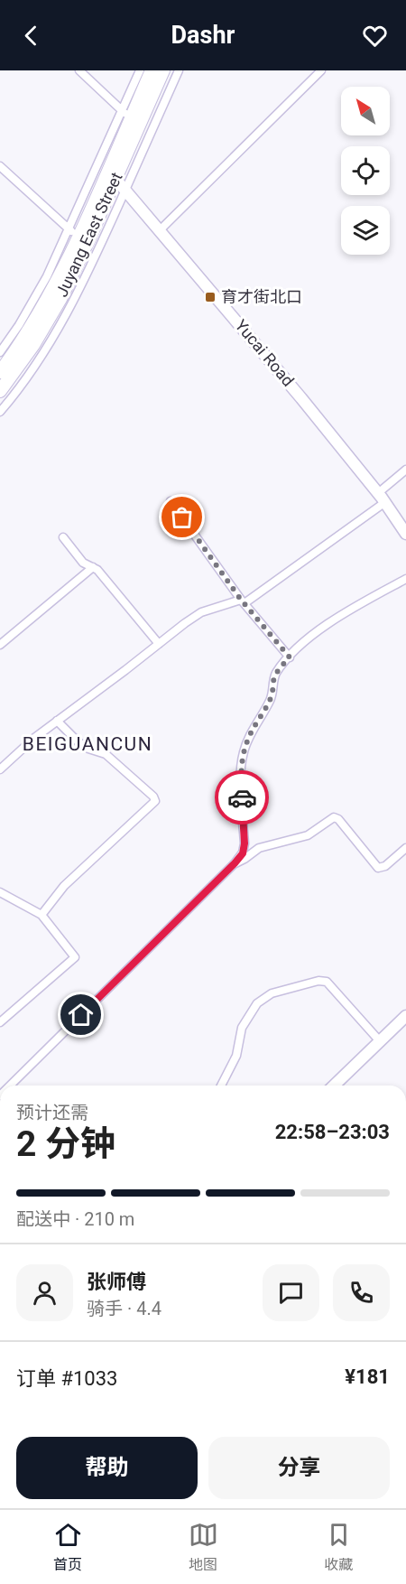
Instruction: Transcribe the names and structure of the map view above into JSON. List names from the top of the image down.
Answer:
{
  "streets": {
    "highway": ["Juyang East Street"],
    "main road": ["Yucai Road"]
  },
  "crossings": [
    ["Juyang East Street", "Yucai Road"]
  ],
  "districts": ["BEIGUANCUN"],
  "places": {
    "transit": ["育才街北口"]
  },
  "north": "top left",
  "page": {
    "header": "Dashr",
    "heading": ["2 分钟", "预计还需", "22:58–23:03"],
    "panel": [
      "张师傅",
      "骑手 · 4.4",
      "订单 #1033",
      "¥181"
    ],
    "bar": "配送中 · 210 m",
    "buttons": ["帮助", "分享"],
    "tabs": ["首页", "地图", "收藏"]
  }
}
